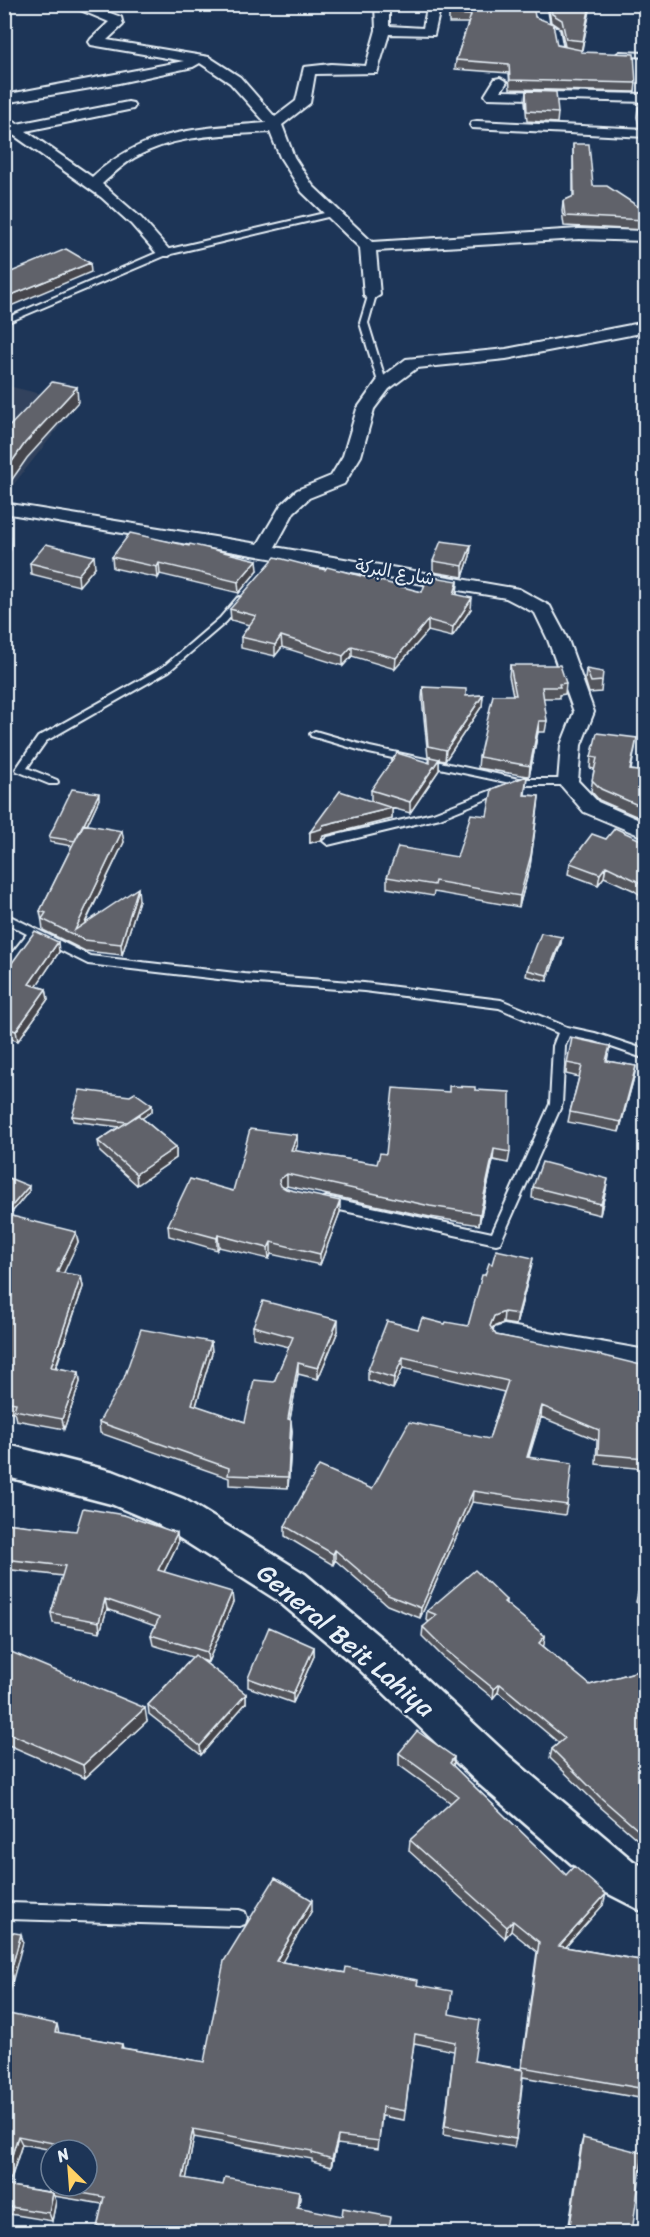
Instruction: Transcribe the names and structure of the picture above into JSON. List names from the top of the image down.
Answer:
{
  "streets": {
    "main road": ["General Beit Lahiya"],
    "street": ["شارع البركة"]
  },
  "north": "top left"
}
